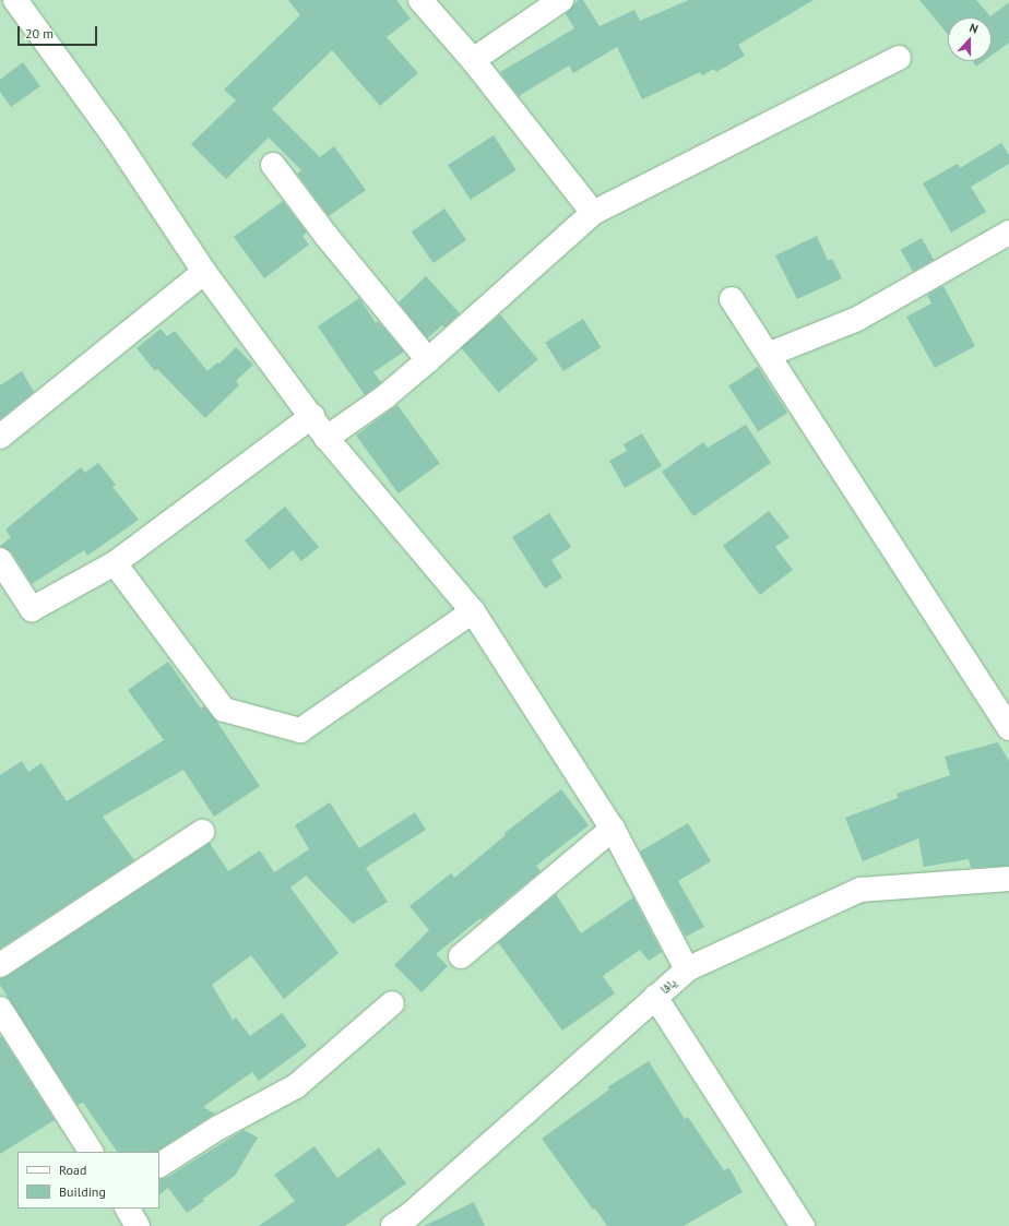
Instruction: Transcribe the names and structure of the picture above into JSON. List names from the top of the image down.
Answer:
{
  "streets": {
    "street": ["يافا"]
  },
  "legend": ["Road", "Building"],
  "scale_bar": "20 m",
  "north": "top"
}
